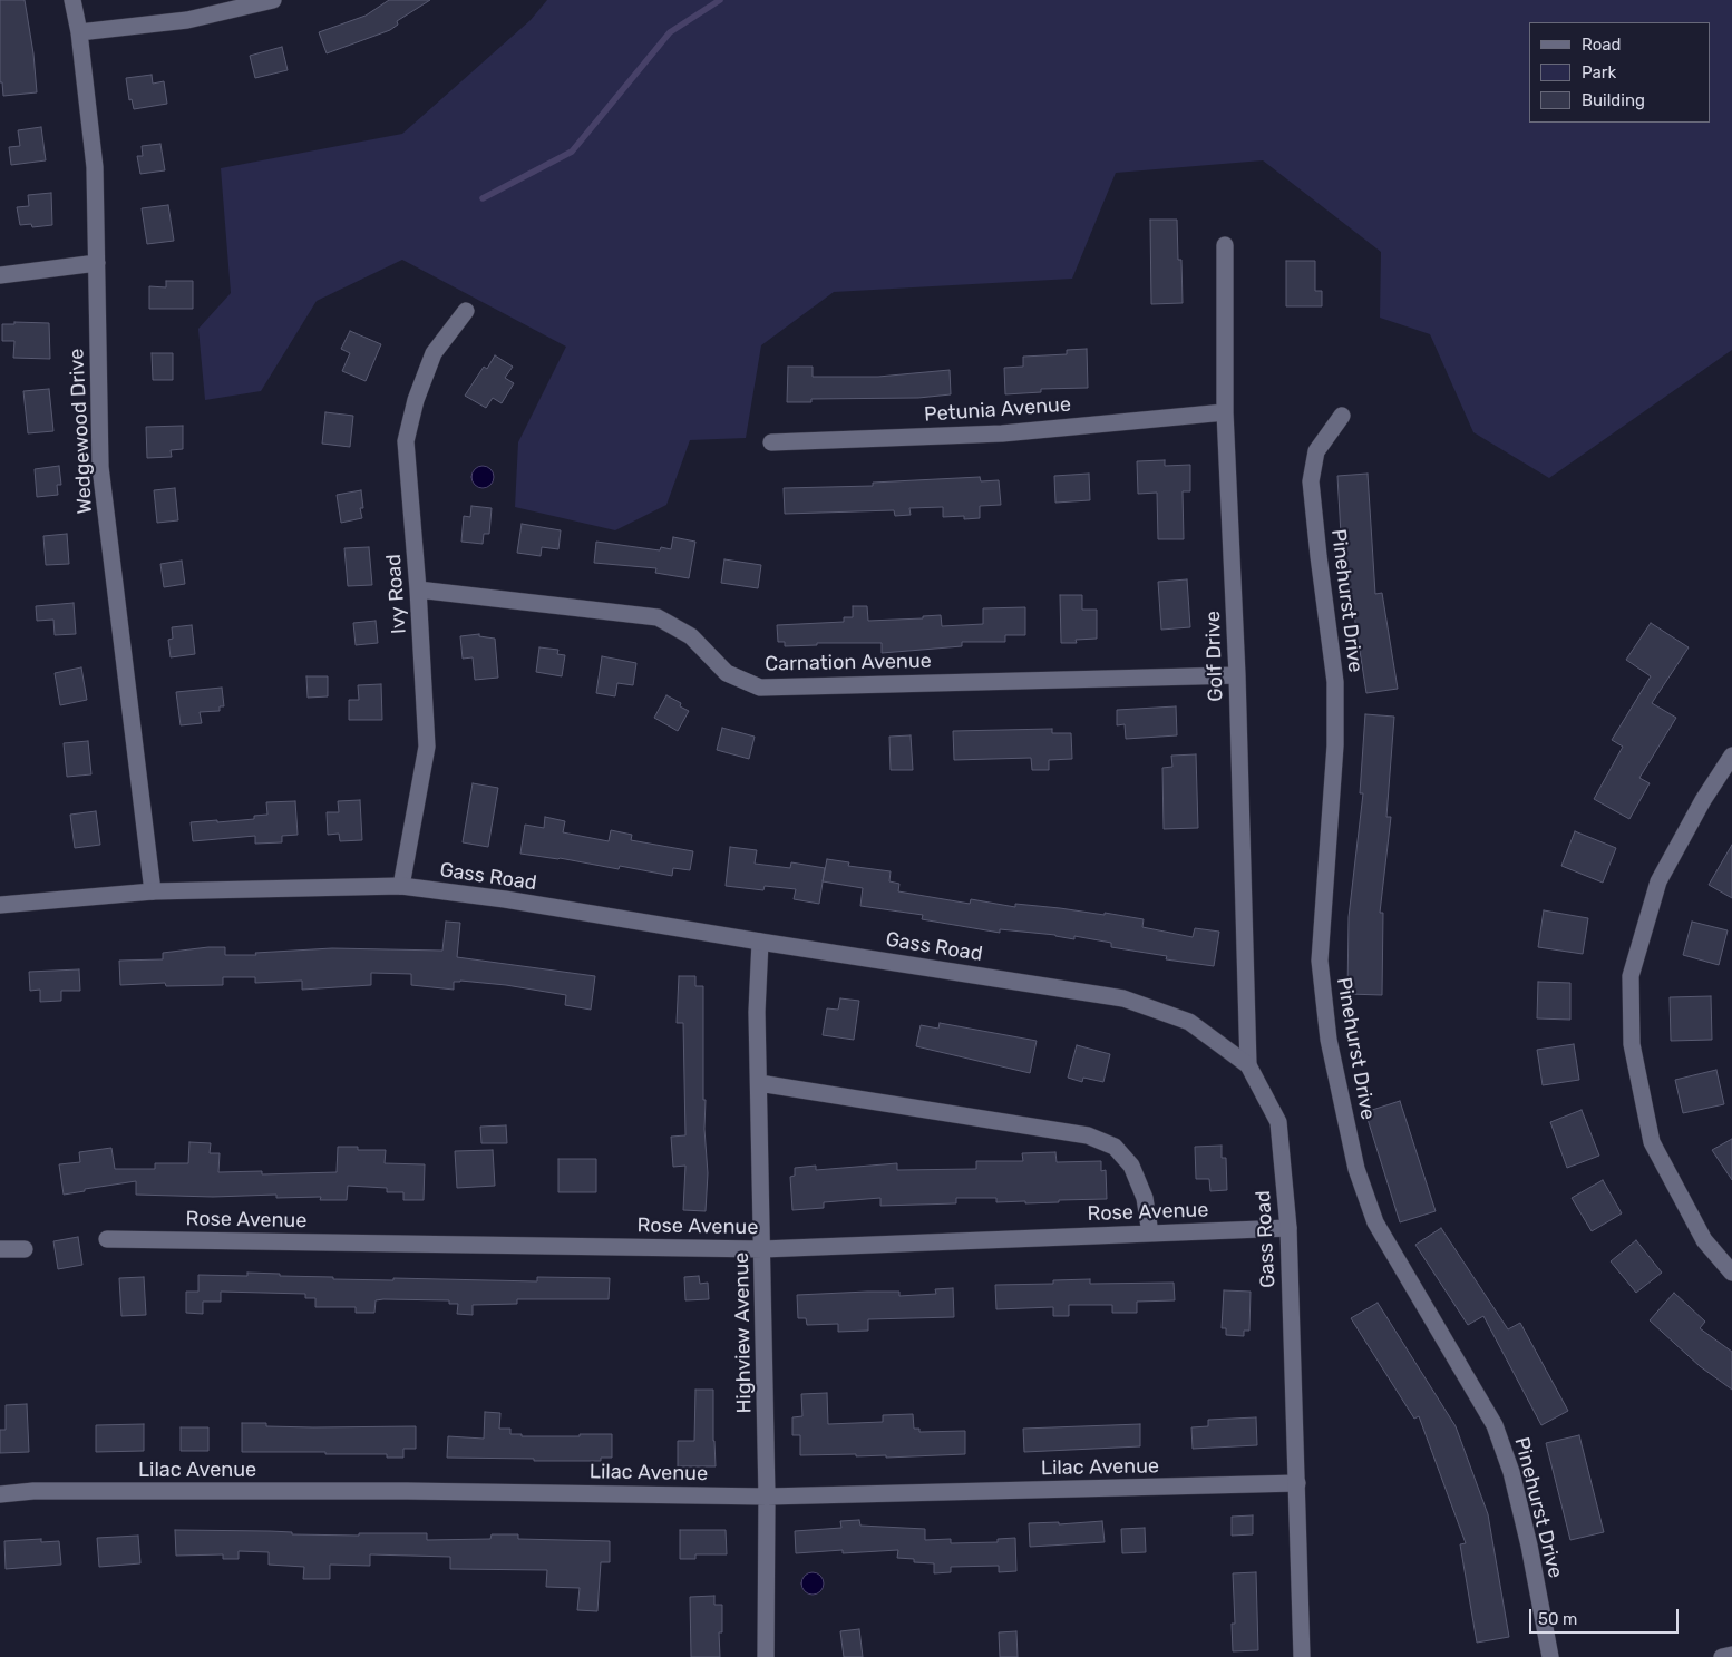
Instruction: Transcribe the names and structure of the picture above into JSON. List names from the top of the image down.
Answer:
{
  "streets": {
    "street": [
      "Petunia Avenue",
      "Wedgewood Drive",
      "Ivy Road",
      "Pinehurst Drive",
      "Golf Drive",
      "Carnation Avenue",
      "Gass Road",
      "Rose Avenue",
      "Highview Avenue",
      "Lilac Avenue"
    ]
  },
  "crossings": [
    ["Petunia Avenue", "Golf Drive"],
    ["Wedgewood Drive", "Gass Road"],
    ["Ivy Road", "Carnation Avenue"],
    ["Ivy Road", "Gass Road"],
    ["Golf Drive", "Carnation Avenue"],
    ["Golf Drive", "Gass Road"],
    ["Gass Road", "Rose Avenue"],
    ["Gass Road", "Highview Avenue"],
    ["Gass Road", "Lilac Avenue"],
    ["Rose Avenue", "Highview Avenue"],
    ["Highview Avenue", "Lilac Avenue"]
  ],
  "legend": ["Road", "Park", "Building"],
  "scale_bar": "50 m"
}
